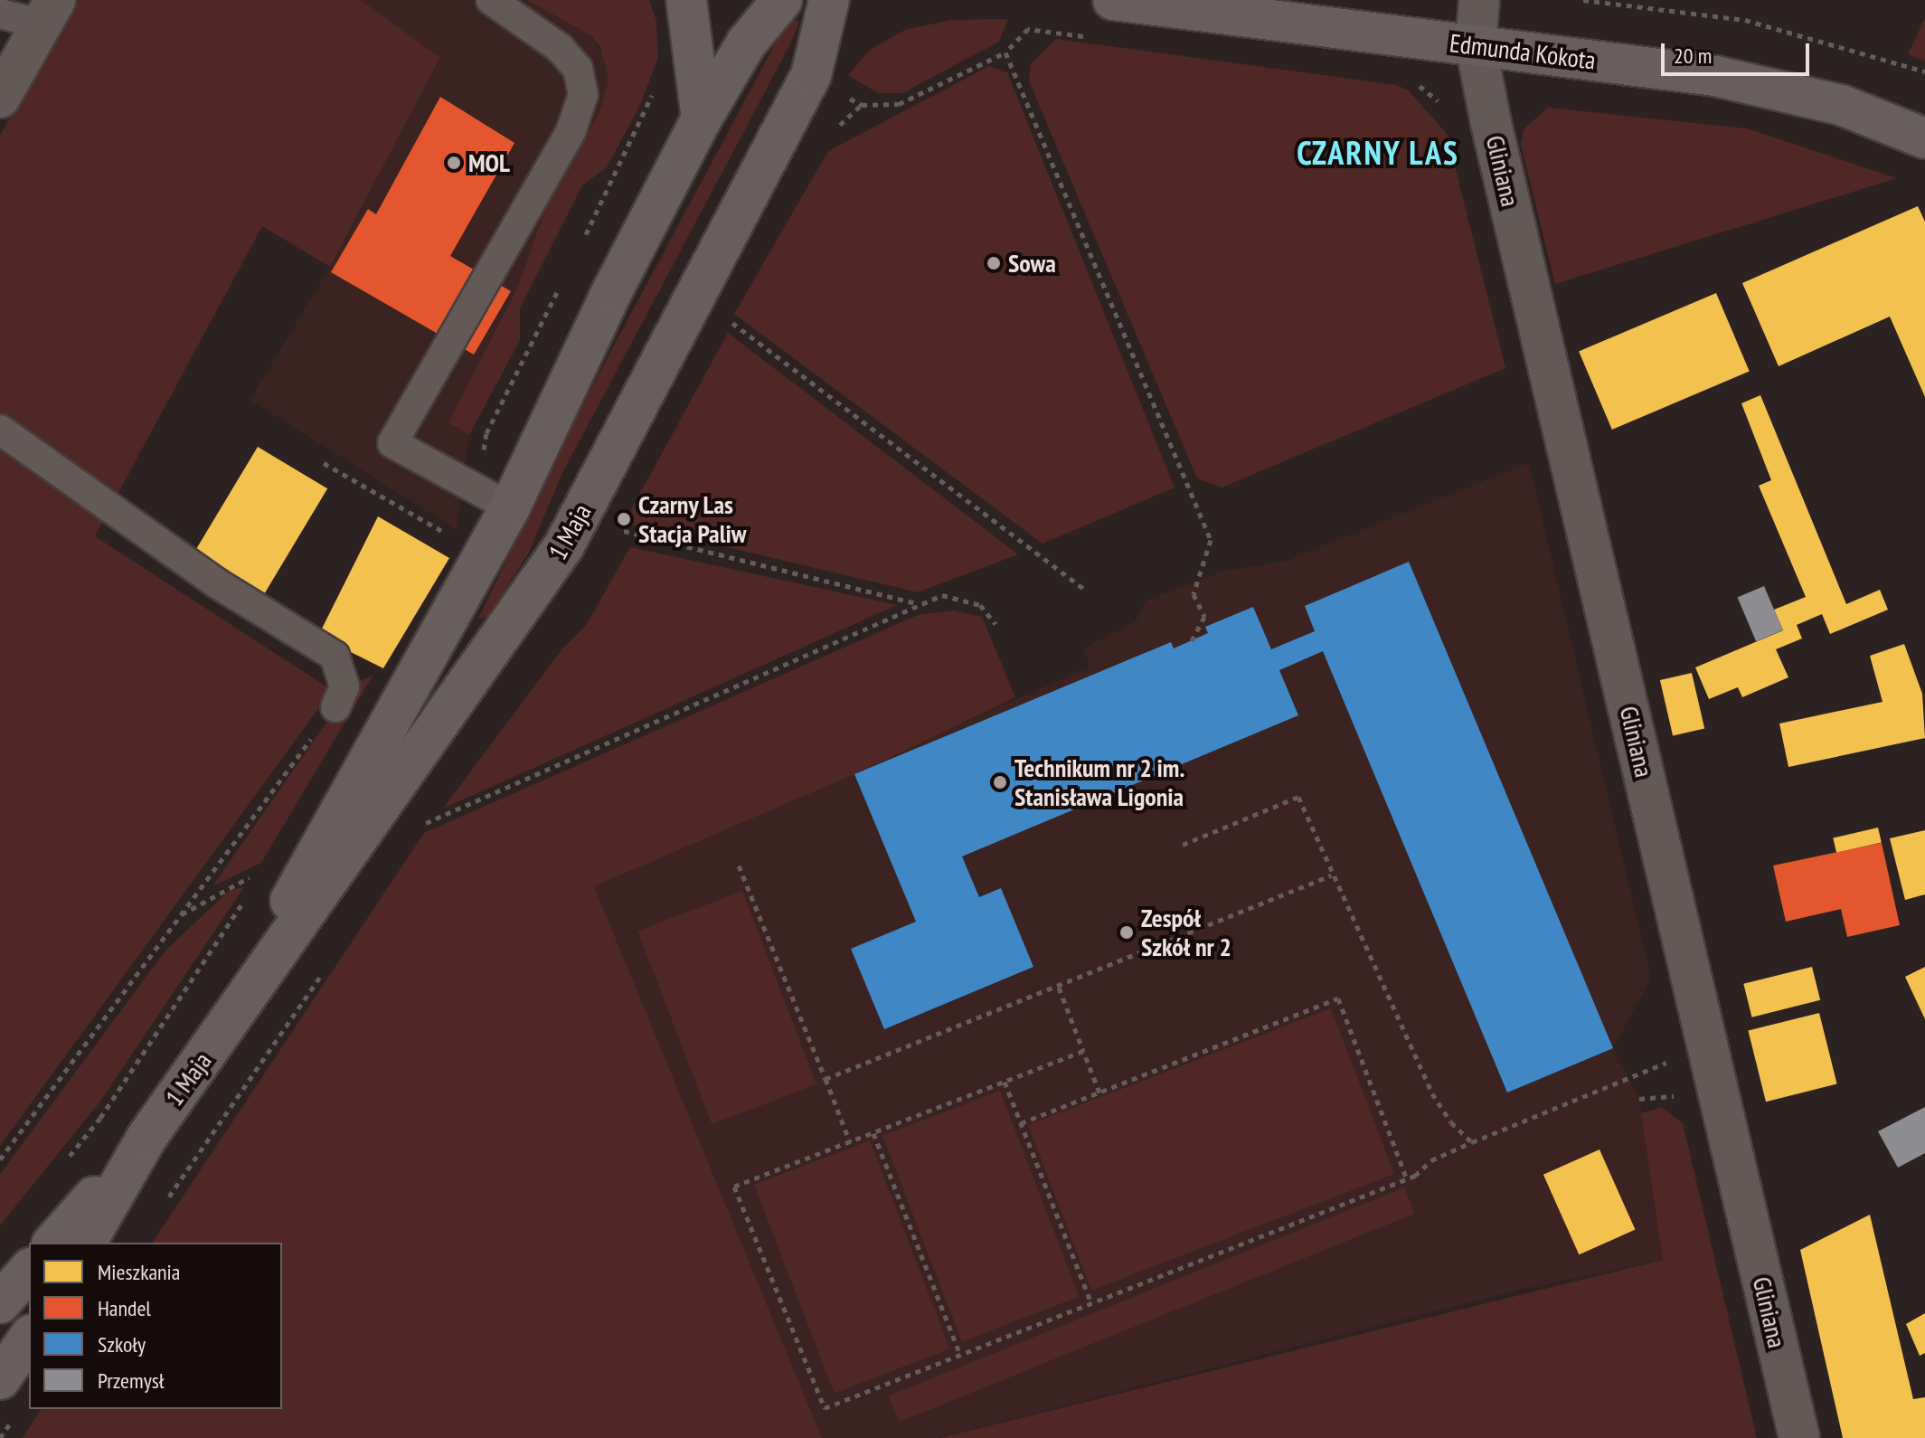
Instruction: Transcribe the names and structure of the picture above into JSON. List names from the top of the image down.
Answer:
{
  "streets": {
    "street": ["Edmunda Kokota", "Gliniana", "1 Maja"]
  },
  "crossings": [
    ["Edmunda Kokota", "Gliniana"]
  ],
  "districts": ["CZARNY LAS"],
  "places": [
    "MOL",
    "Sowa",
    "Czarny Las Stacja Paliw",
    "Technikum nr 2 im. Stanisława Ligonia",
    "Zespół Szkół nr 2"
  ],
  "legend": [
    "Mieszkania",
    "Handel",
    "Szkoły",
    "Przemysł"
  ],
  "scale_bar": "20 m"
}
